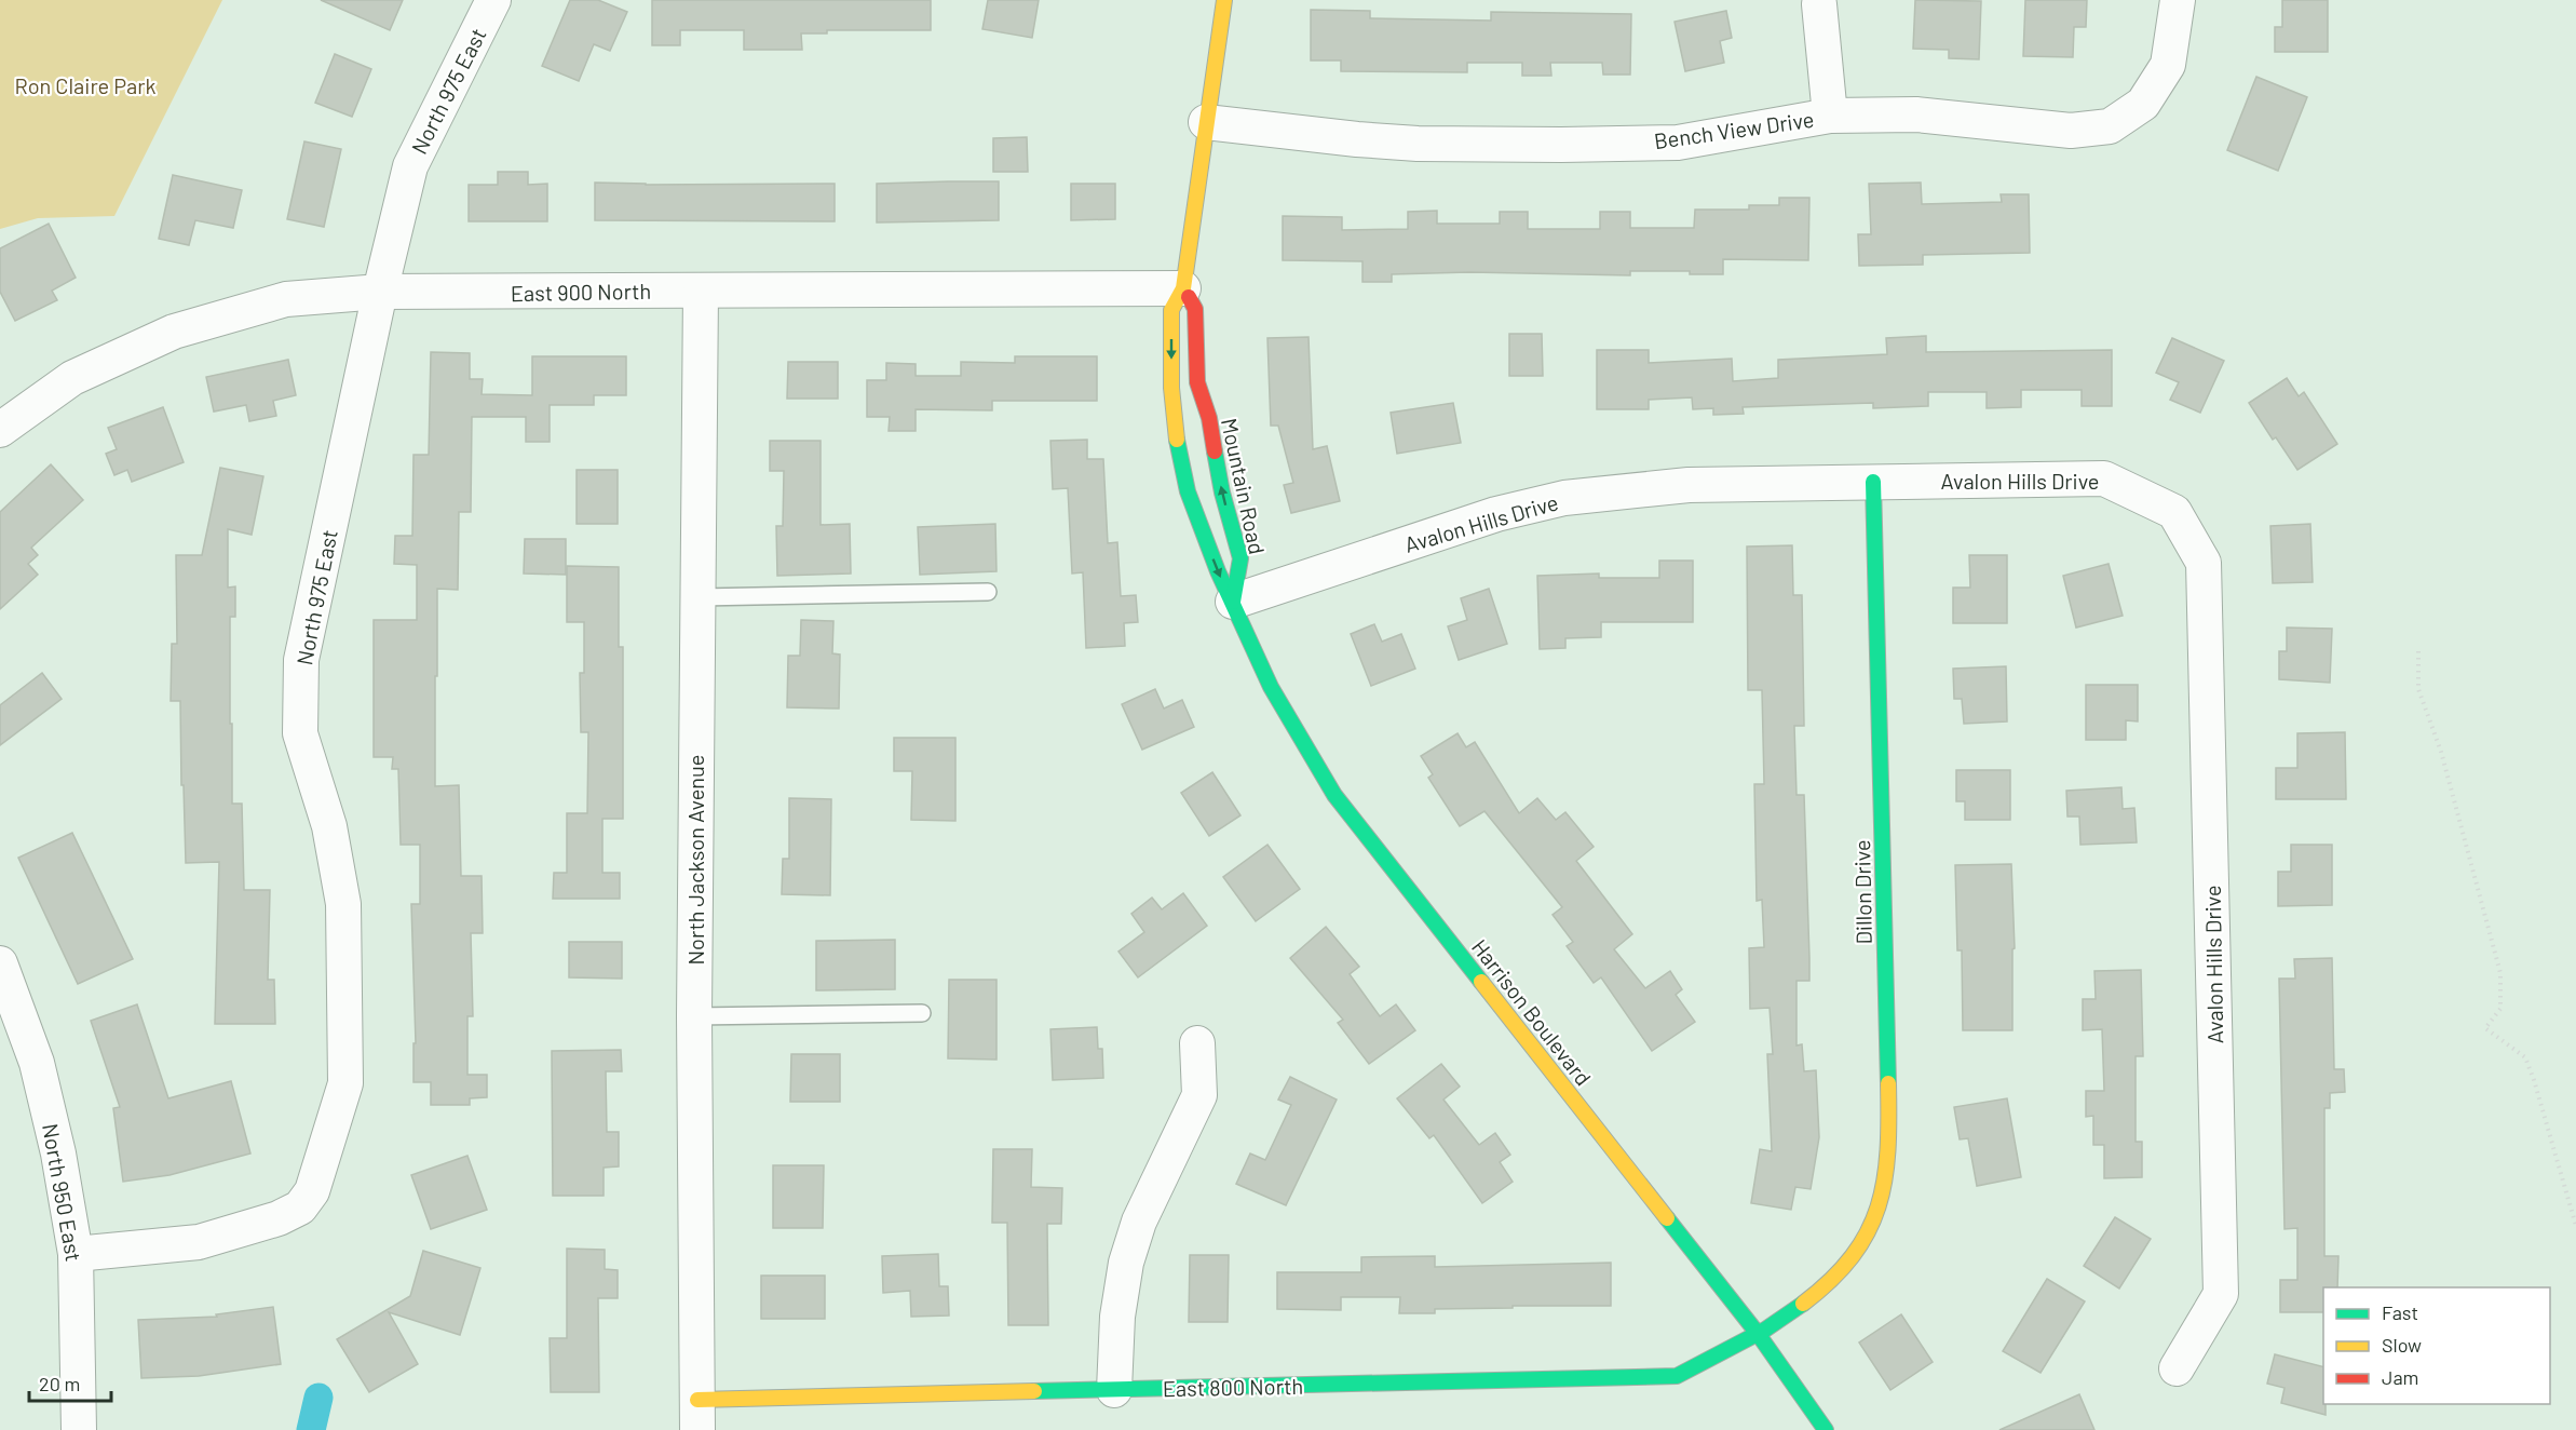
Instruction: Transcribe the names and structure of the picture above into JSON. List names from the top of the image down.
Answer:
{
  "streets": {
    "street": [
      "North 975 East",
      "Bench View Drive",
      "East 900 North",
      "Avalon Hills Drive",
      "Mountain Road",
      "North Jackson Avenue",
      "Dillon Drive",
      "Harrison Boulevard",
      "North 950 East",
      "East 800 North"
    ]
  },
  "crossings": [
    ["North 975 East", "East 900 North"],
    ["North 975 East", "North 950 East"],
    ["Bench View Drive", "Mountain Road"],
    ["East 900 North", "Mountain Road"],
    ["East 900 North", "North Jackson Avenue"],
    ["Avalon Hills Drive", "Mountain Road"],
    ["Avalon Hills Drive", "Dillon Drive"],
    ["Avalon Hills Drive", "Harrison Boulevard"],
    ["Mountain Road", "Harrison Boulevard"],
    ["North Jackson Avenue", "East 800 North"],
    ["Dillon Drive", "Harrison Boulevard"],
    ["Dillon Drive", "East 800 North"],
    ["Harrison Boulevard", "East 800 North"]
  ],
  "parks": ["Ron Claire Park"],
  "legend": ["Fast", "Slow", "Jam"],
  "scale_bar": "20 m"
}
